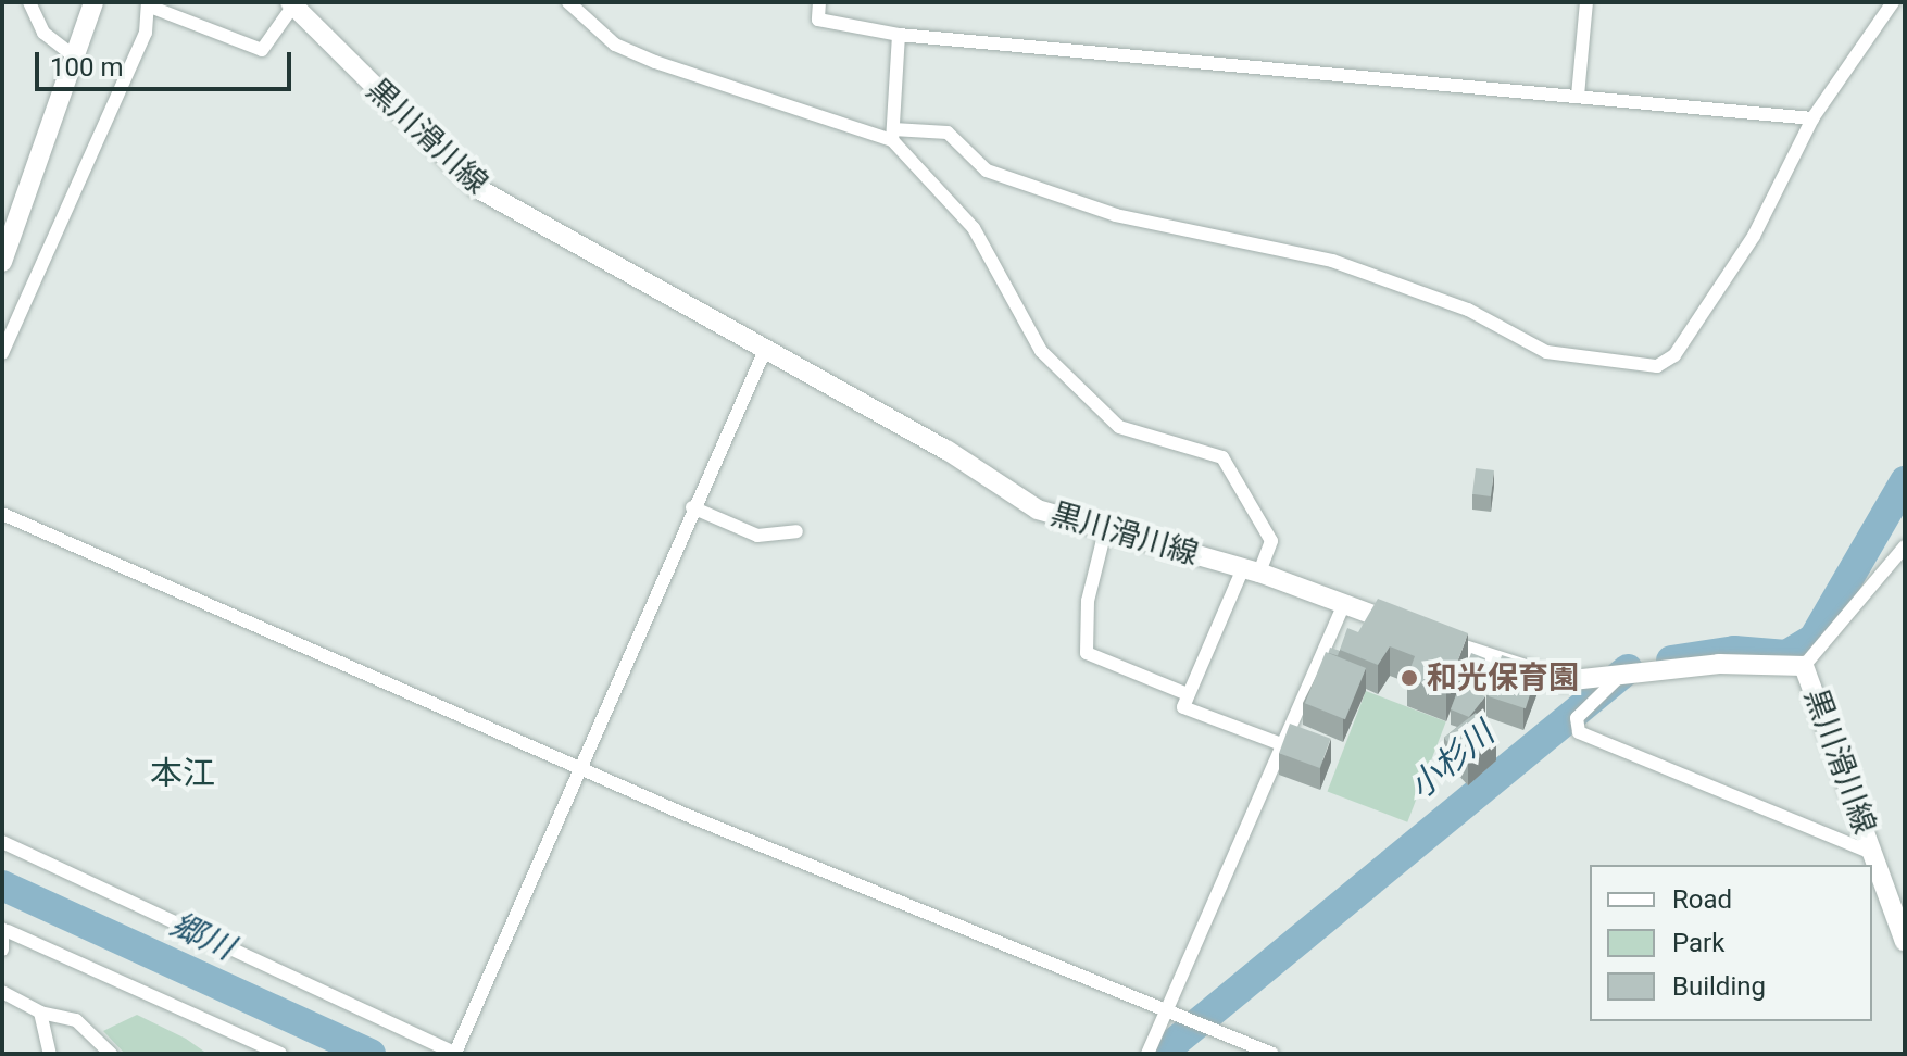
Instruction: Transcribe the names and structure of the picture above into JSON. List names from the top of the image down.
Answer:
{
  "streets": {
    "main road": ["黒川滑川線"]
  },
  "districts": ["本江"],
  "water": ["小杉川", "郷川"],
  "places": ["和光保育園"],
  "legend": ["Road", "Park", "Building"],
  "scale_bar": "100 m"
}
